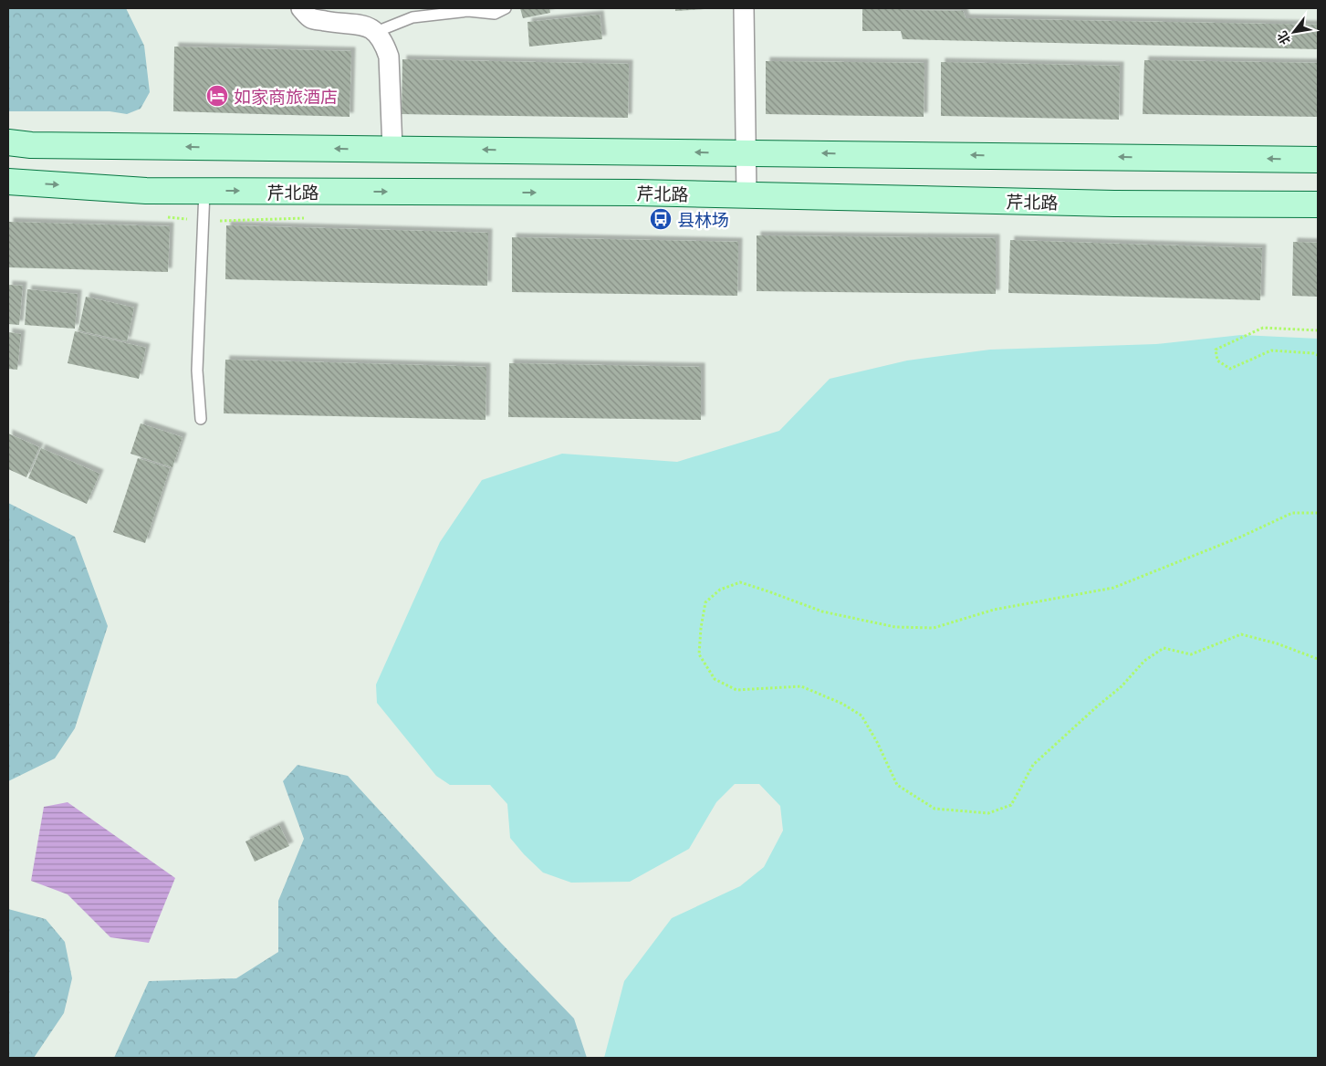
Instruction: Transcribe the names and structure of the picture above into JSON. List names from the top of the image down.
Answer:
{
  "streets": {
    "main road": ["芹北路"]
  },
  "places": {
    "hotel": ["如家商旅酒店"],
    "bus stop": ["县林场"]
  },
  "north": "bottom left"
}
